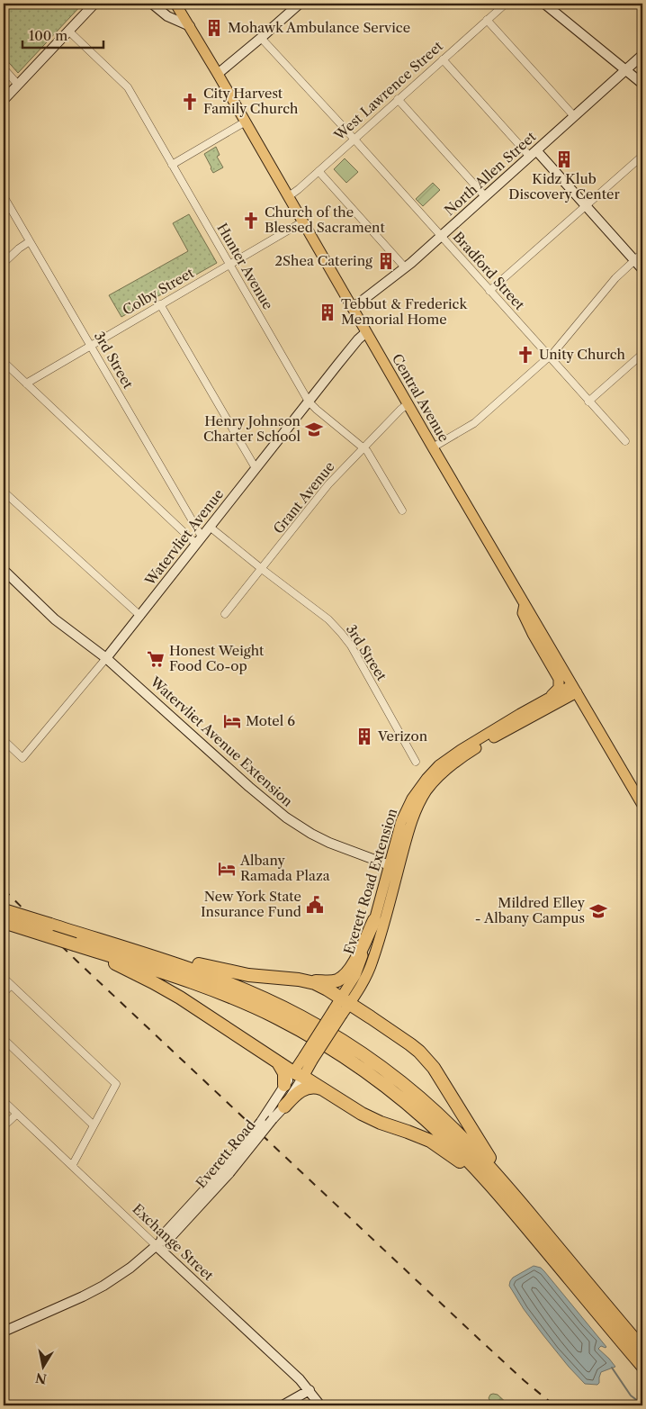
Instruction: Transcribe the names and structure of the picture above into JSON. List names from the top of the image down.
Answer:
{
  "streets": {
    "main road": ["Central Avenue", "Everett Road Extension"],
    "street": [
      "West Lawrence Street",
      "North Allen Street",
      "Hunter Avenue",
      "Bradford Street",
      "Colby Street",
      "3rd Street",
      "Grant Avenue",
      "Watervliet Avenue",
      "Watervliet Avenue Extension",
      "Everett Road",
      "Exchange Street"
    ]
  },
  "crossings": [
    ["West Lawrence Street", "Bradford Street"],
    ["West Lawrence Street", "Central Avenue"],
    ["North Allen Street", "Bradford Street"],
    ["North Allen Street", "Central Avenue"],
    ["Hunter Avenue", "Colby Street"],
    ["Hunter Avenue", "Grant Avenue"],
    ["Hunter Avenue", "Watervliet Avenue"],
    ["Colby Street", "3rd Street"],
    ["Colby Street", "Central Avenue"],
    ["3rd Street", "Grant Avenue"],
    ["3rd Street", "Watervliet Avenue"],
    ["Central Avenue", "Grant Avenue"],
    ["Central Avenue", "Watervliet Avenue"],
    ["Central Avenue", "Everett Road Extension"],
    ["Watervliet Avenue", "Watervliet Avenue Extension"],
    ["Watervliet Avenue Extension", "Everett Road Extension"],
    ["Everett Road Extension", "Everett Road"],
    ["Everett Road", "Exchange Street"]
  ],
  "places": {
    "building": [
      "Mohawk Ambulance Service",
      "Kidz Klub Discovery Center",
      "2Shea Catering",
      "Tebbut & Frederick Memorial Home",
      "Verizon"
    ],
    "church": ["City Harvest Family Church", "Church of the Blessed Sacrament", "Unity Church"],
    "school or university": ["Henry Johnson Charter School", "Mildred Elley - Albany Campus"],
    "supermarket": ["Honest Weight Food Co-op"],
    "hotel": ["Motel 6", "Albany Ramada Plaza"],
    "public building": ["New York State Insurance Fund"]
  },
  "scale_bar": "100 m",
  "north": "bottom"
}
